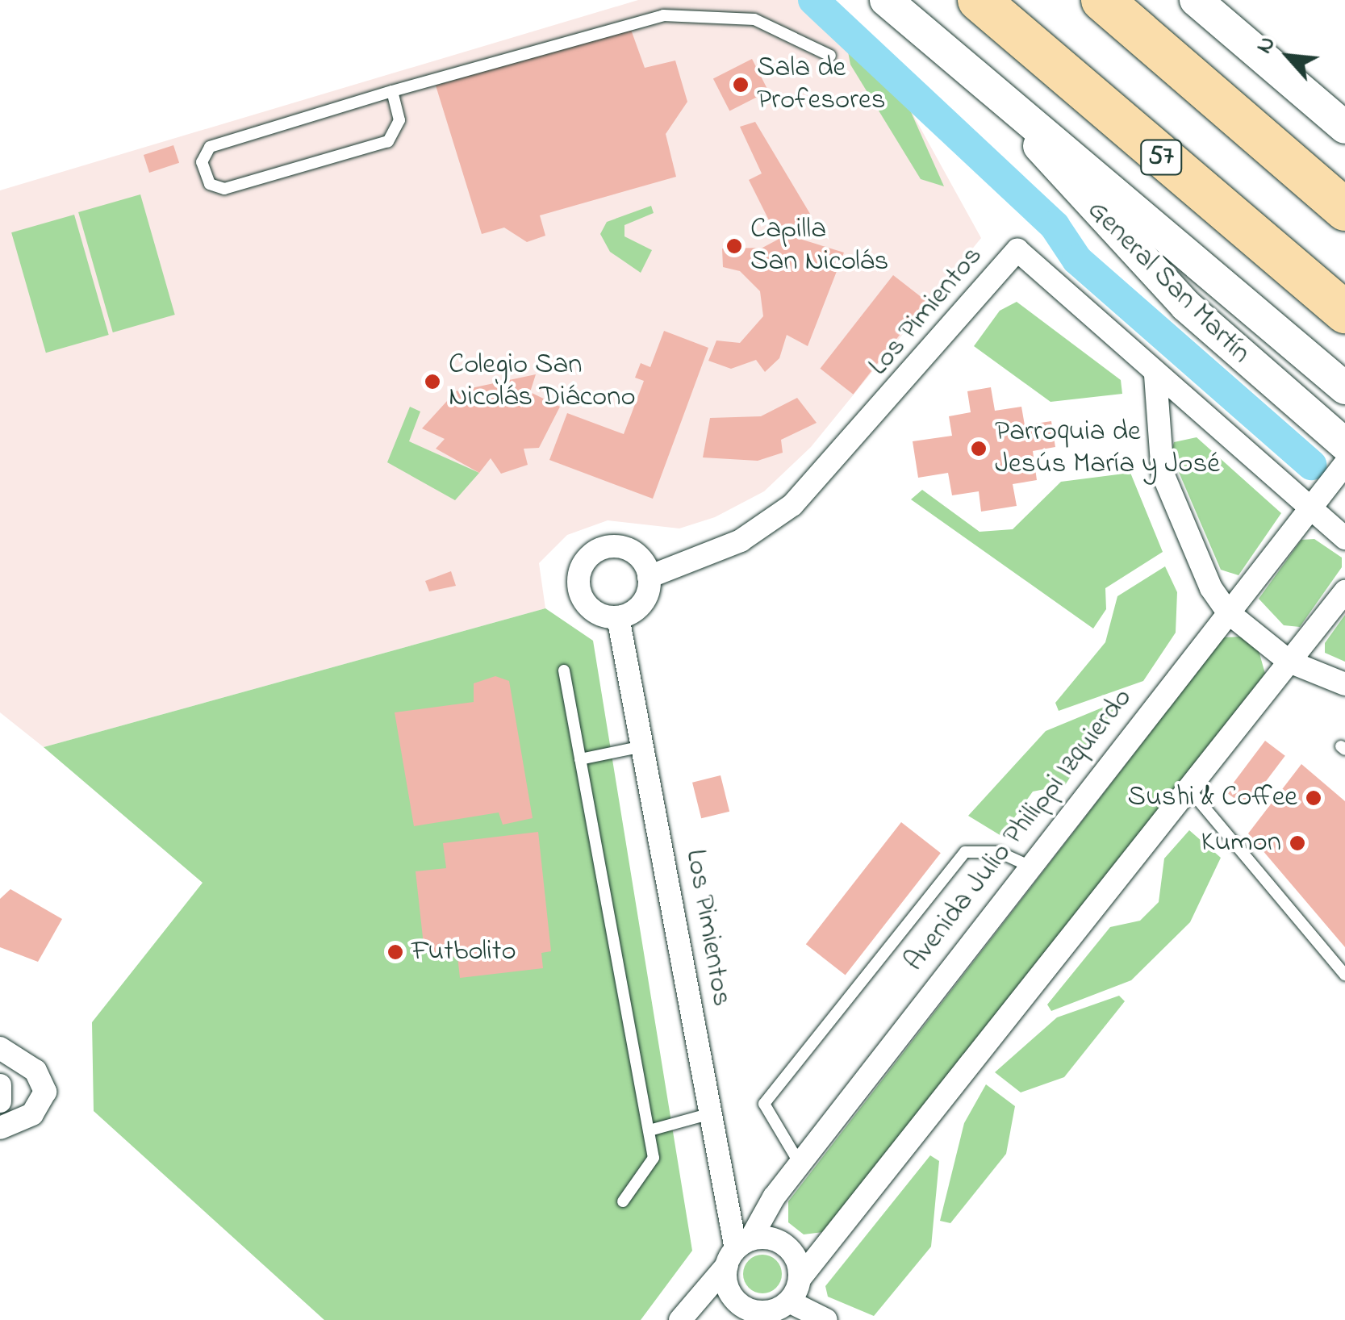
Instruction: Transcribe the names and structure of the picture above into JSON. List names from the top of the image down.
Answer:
{
  "streets": {
    "highway": ["57"],
    "street": ["General San Martín", "Los Pimientos", "Avenida Julio Philippi Izquierdo"]
  },
  "crossings": [
    ["Los Pimientos", "Avenida Julio Philippi Izquierdo"]
  ],
  "places": [
    "Sala de Profesores",
    "Capilla San Nicolás",
    "Colegio San Nicolás Diácono",
    "Parroquia de Jesús María y José",
    "Sushi & Coffee",
    "Kumon",
    "Futbolito"
  ],
  "north": "top left"
}
